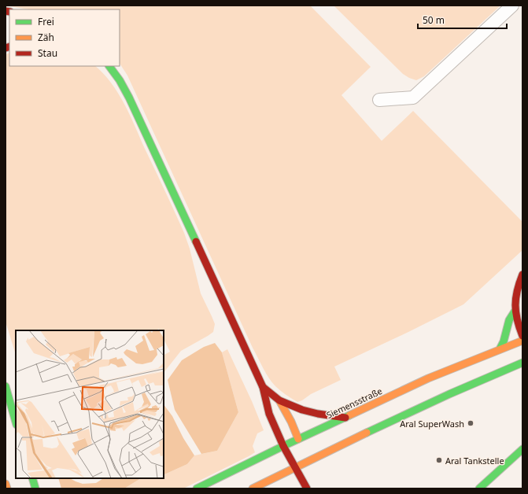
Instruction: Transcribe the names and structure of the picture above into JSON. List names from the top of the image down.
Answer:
{
  "streets": {
    "main road": ["Siemensstraße"]
  },
  "places": ["Aral SuperWash", "Aral Tankstelle"],
  "legend": ["Frei", "Zäh", "Stau"],
  "scale_bar": "50 m"
}
